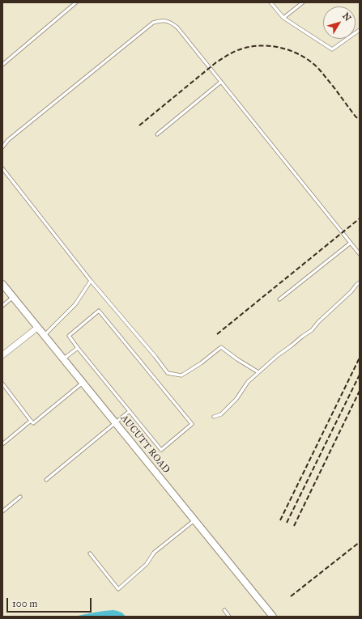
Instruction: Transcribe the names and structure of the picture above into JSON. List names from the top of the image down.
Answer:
{
  "streets": {
    "street": ["AUCUTT ROAD"]
  },
  "scale_bar": "100 m",
  "north": "top right"
}
